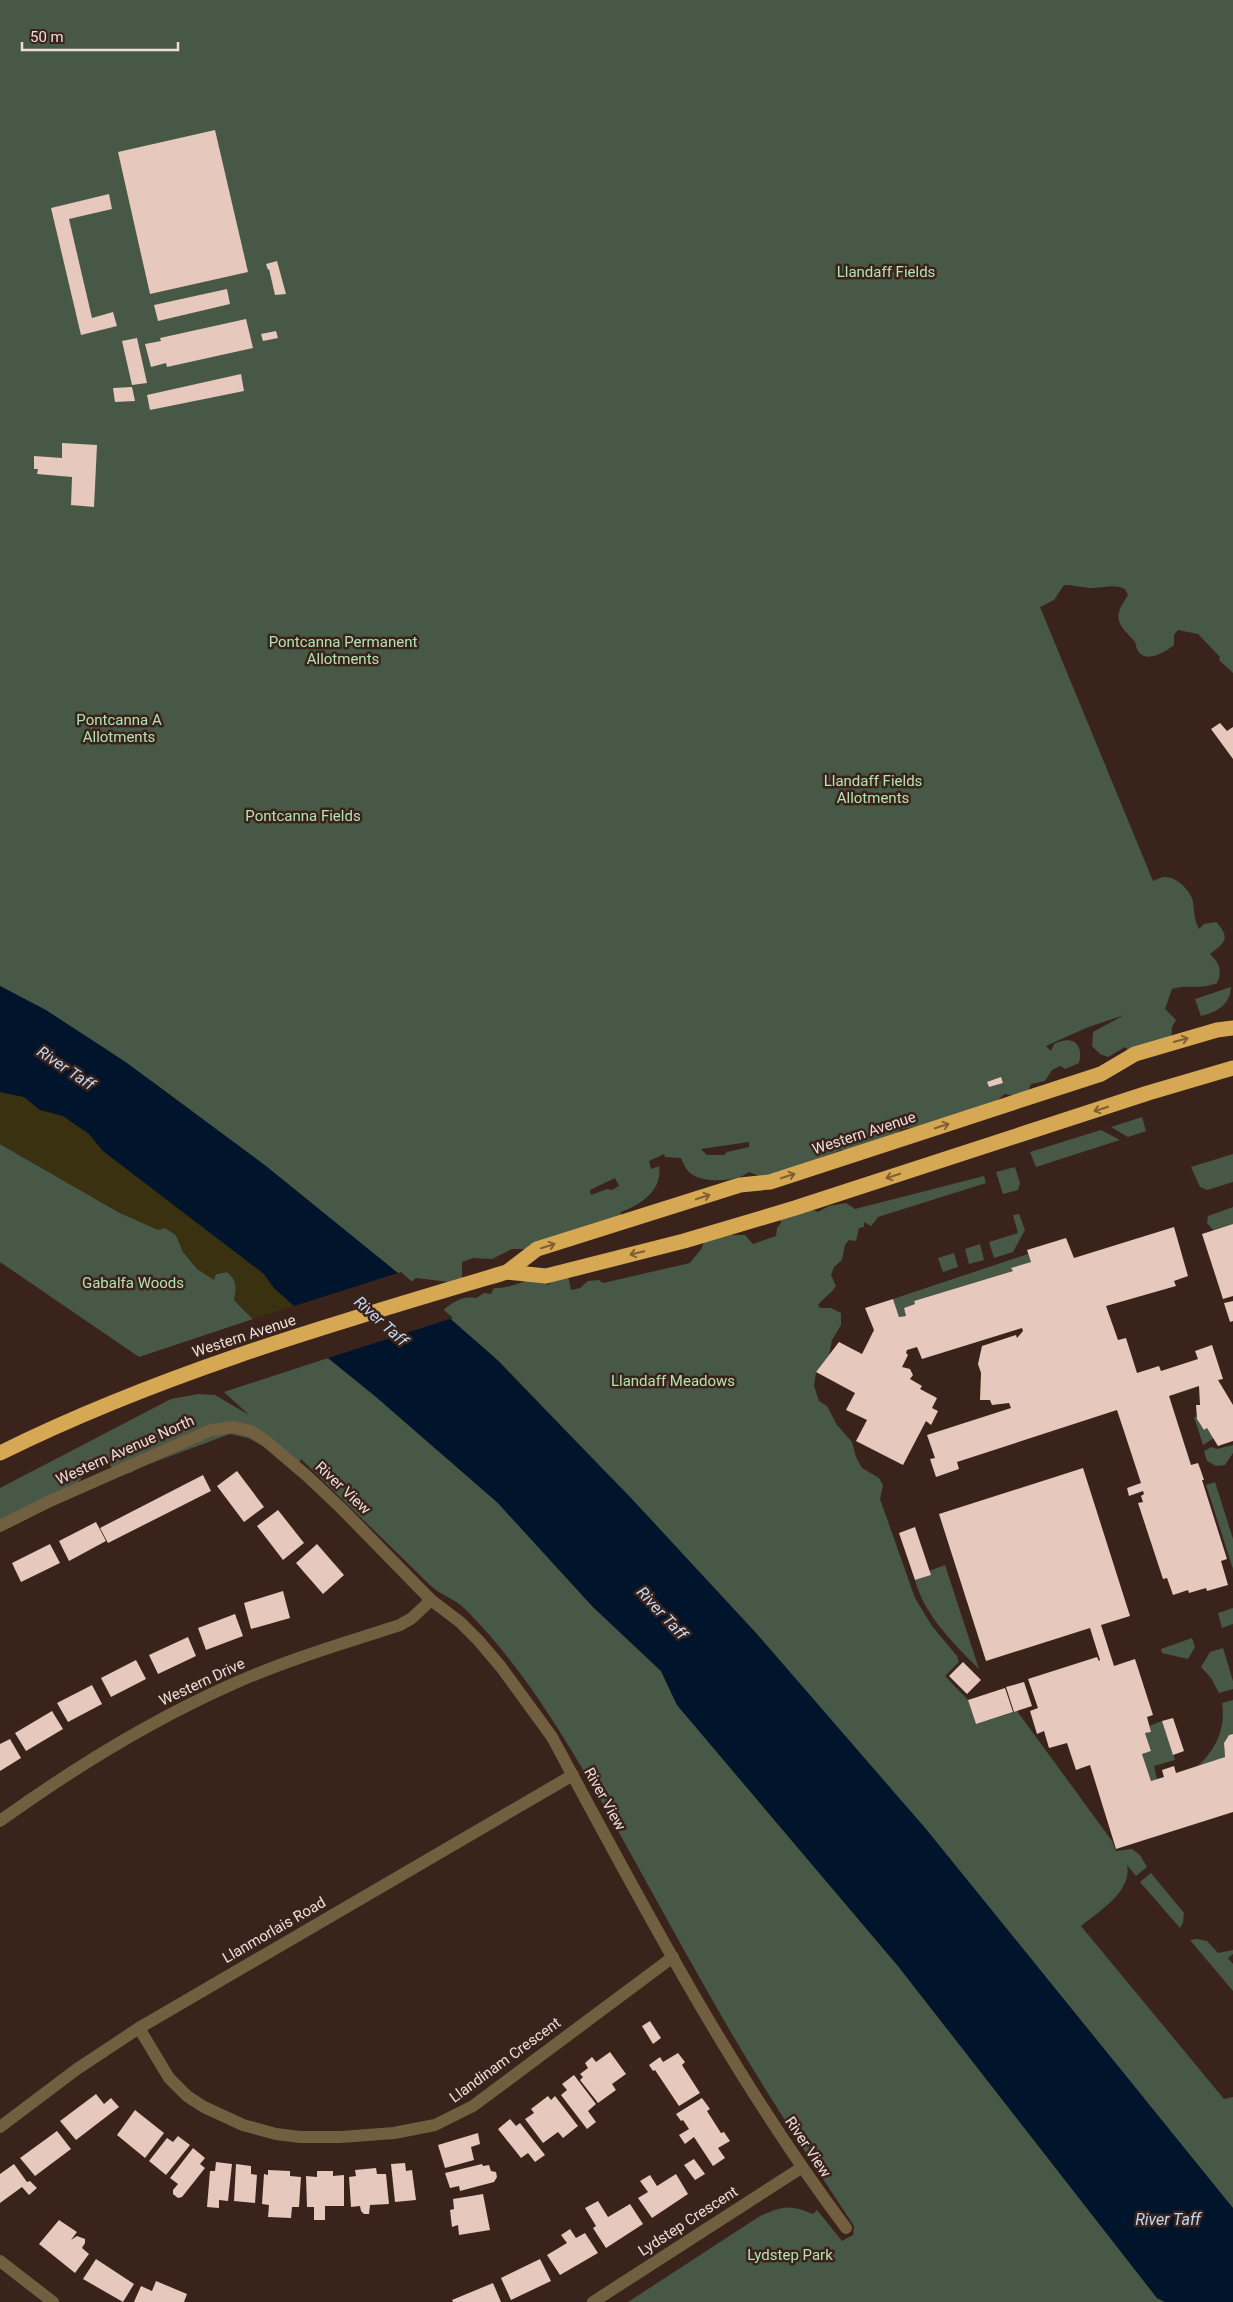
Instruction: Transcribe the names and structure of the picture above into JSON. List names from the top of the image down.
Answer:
{
  "streets": {
    "highway": ["Western Avenue"],
    "street": [
      "Western Avenue North",
      "River View",
      "Western Drive",
      "Llanmorlais Road",
      "Llandinam Crescent",
      "Lydstep Crescent"
    ]
  },
  "crossings": [
    ["Western Avenue North", "River View"],
    ["River View", "Western Drive"],
    ["River View", "Llanmorlais Road"],
    ["River View", "Llandinam Crescent"],
    ["River View", "Lydstep Crescent"],
    ["Llanmorlais Road", "Llandinam Crescent"]
  ],
  "water": ["River Taff"],
  "parks": [
    "Llandaff Fields",
    "Pontcanna Permanent Allotments",
    "Pontcanna A Allotments",
    "Llandaff Fields Allotments",
    "Pontcanna Fields",
    "Gabalfa Woods",
    "Llandaff Meadows",
    "Lydstep Park"
  ],
  "scale_bar": "50 m"
}
